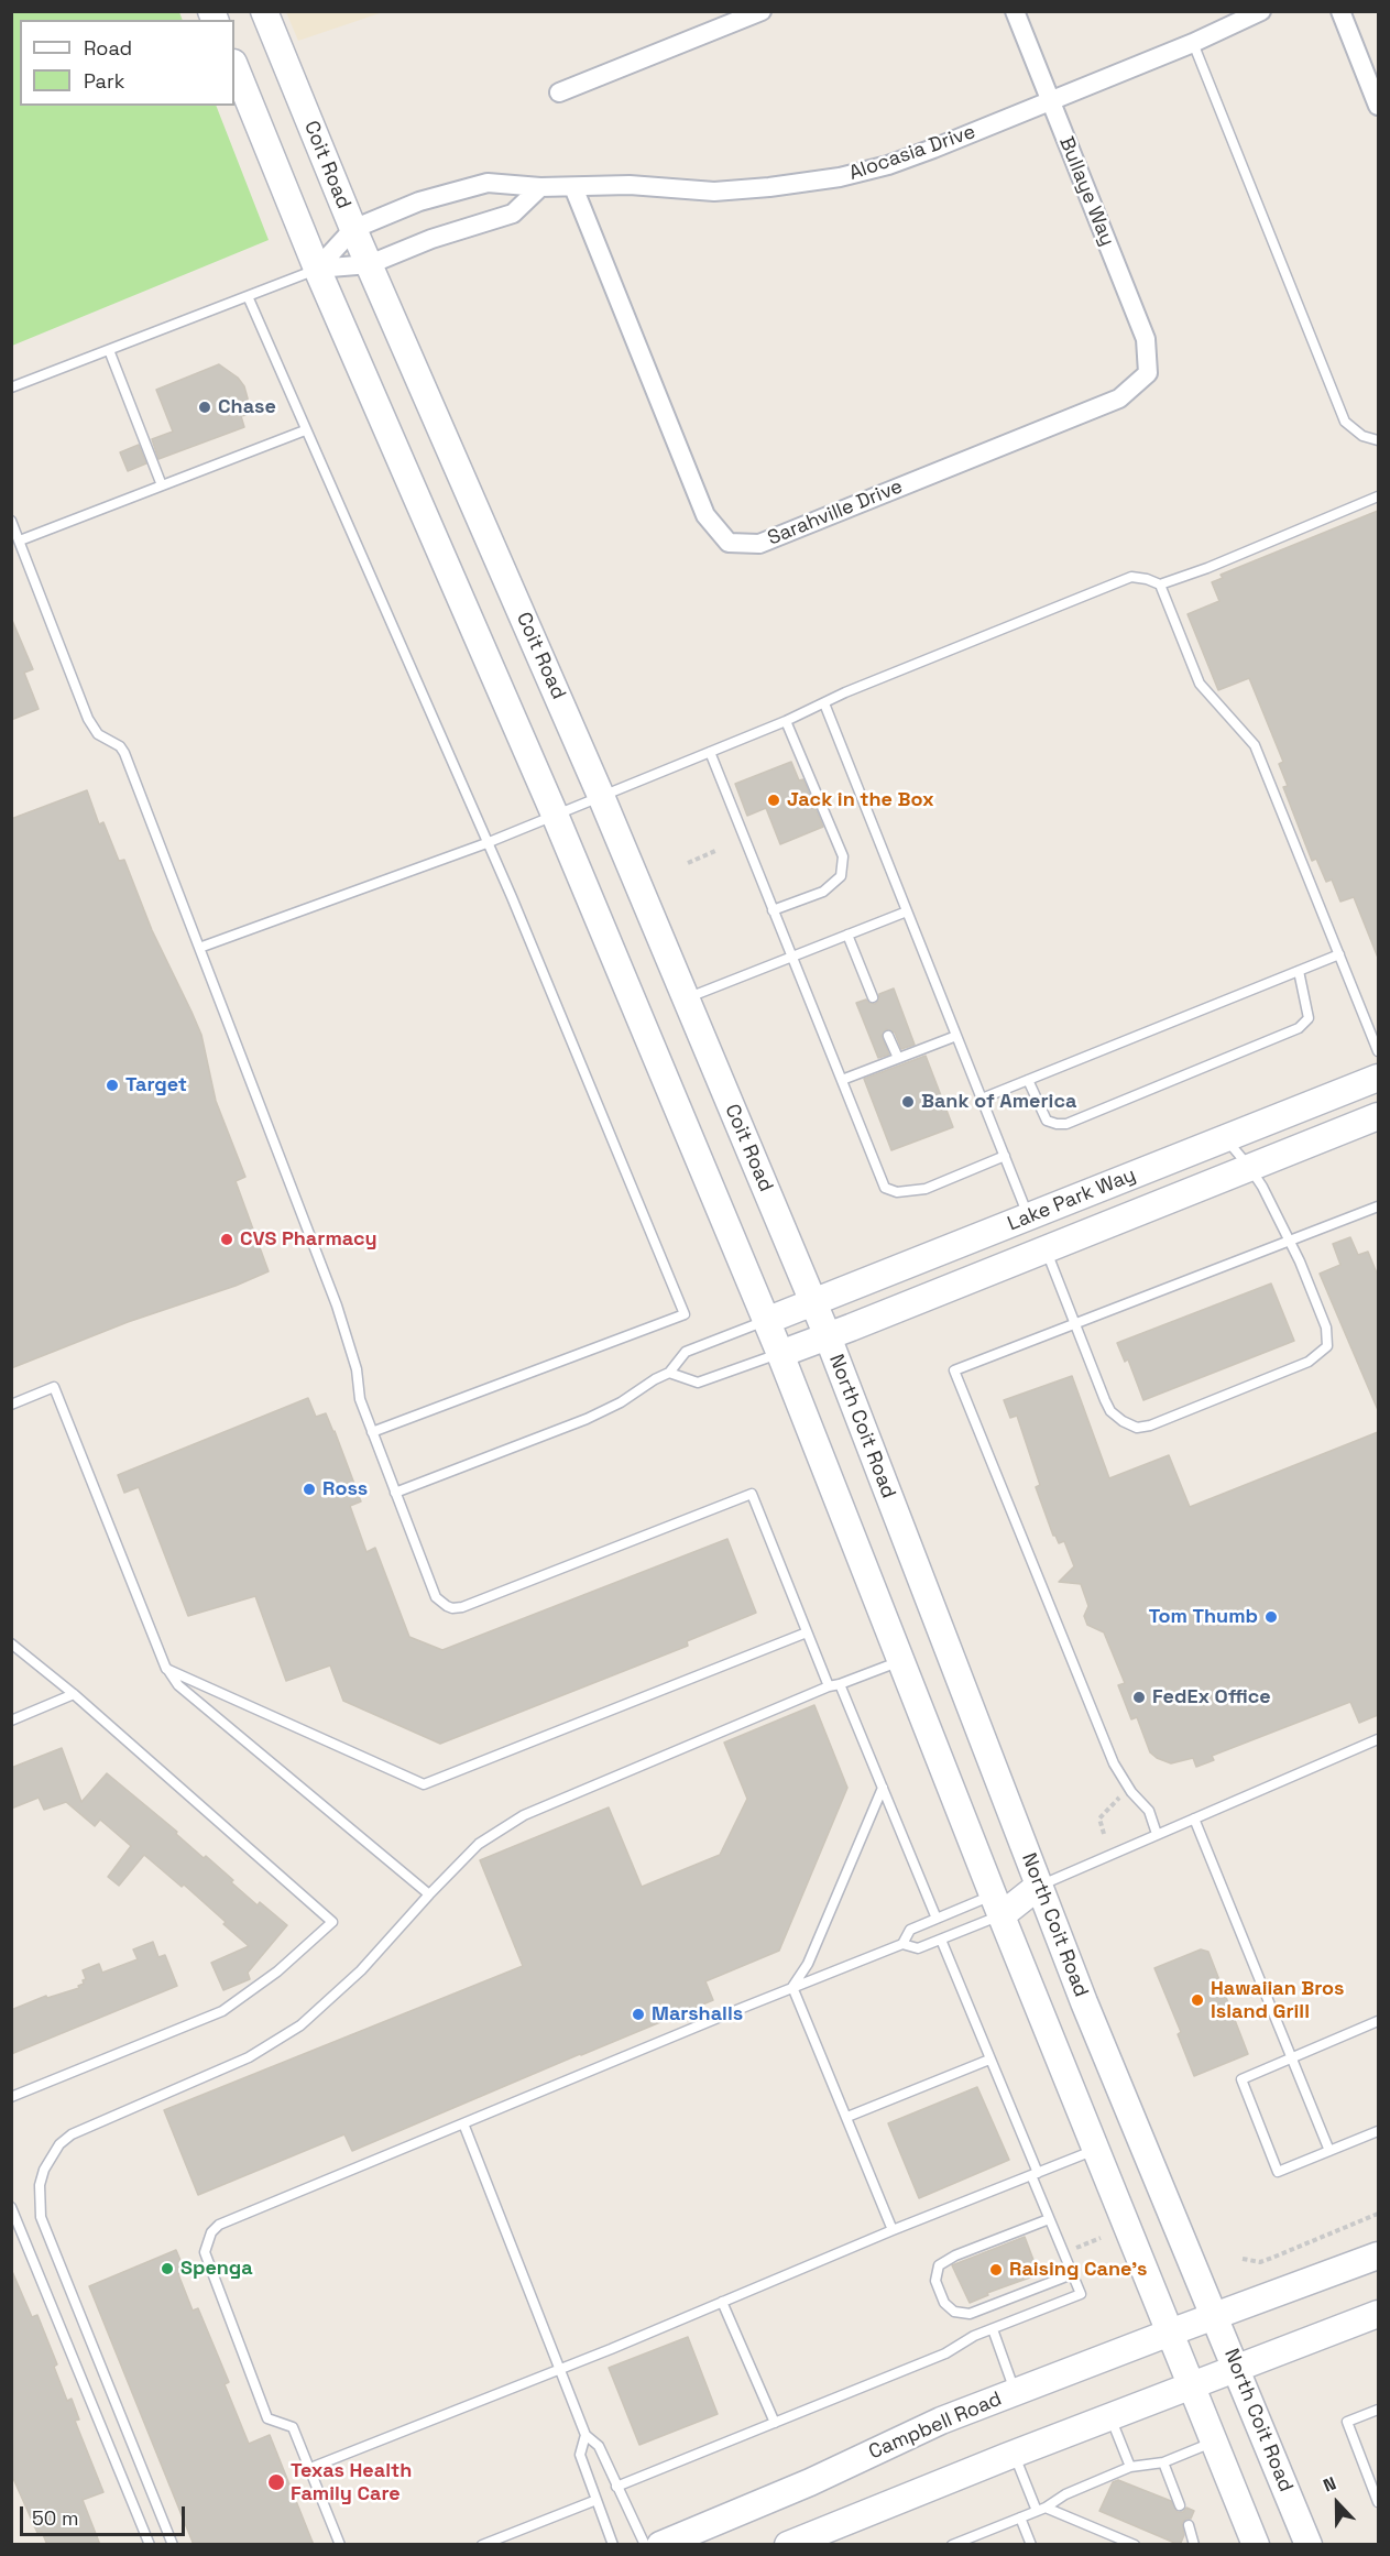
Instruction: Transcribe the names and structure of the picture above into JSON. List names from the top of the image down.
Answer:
{
  "streets": {
    "main road": [
      "Coit Road",
      "Lake Park Way",
      "North Coit Road",
      "Campbell Road"
    ],
    "street": ["Alocasia Drive", "Bullaye Way", "Sarahville Drive"]
  },
  "crossings": [
    ["Alocasia Drive", "Coit Road"],
    ["Alocasia Drive", "Bullaye Way"],
    ["Alocasia Drive", "Sarahville Drive"],
    ["Coit Road", "Lake Park Way"],
    ["Coit Road", "North Coit Road"],
    ["Bullaye Way", "Sarahville Drive"],
    ["Lake Park Way", "North Coit Road"],
    ["North Coit Road", "Campbell Road"]
  ],
  "places": [
    "Chase",
    "Jack in the Box",
    "Target",
    "Bank of America",
    "CVS Pharmacy",
    "Ross",
    "Tom Thumb",
    "FedEx Office",
    "Hawaiian Bros Island Grill",
    "Marshalls",
    "Spenga",
    "Raising Cane's",
    "Texas Health Family Care"
  ],
  "legend": ["Road", "Park"],
  "scale_bar": "50 m",
  "north": "top"
}
